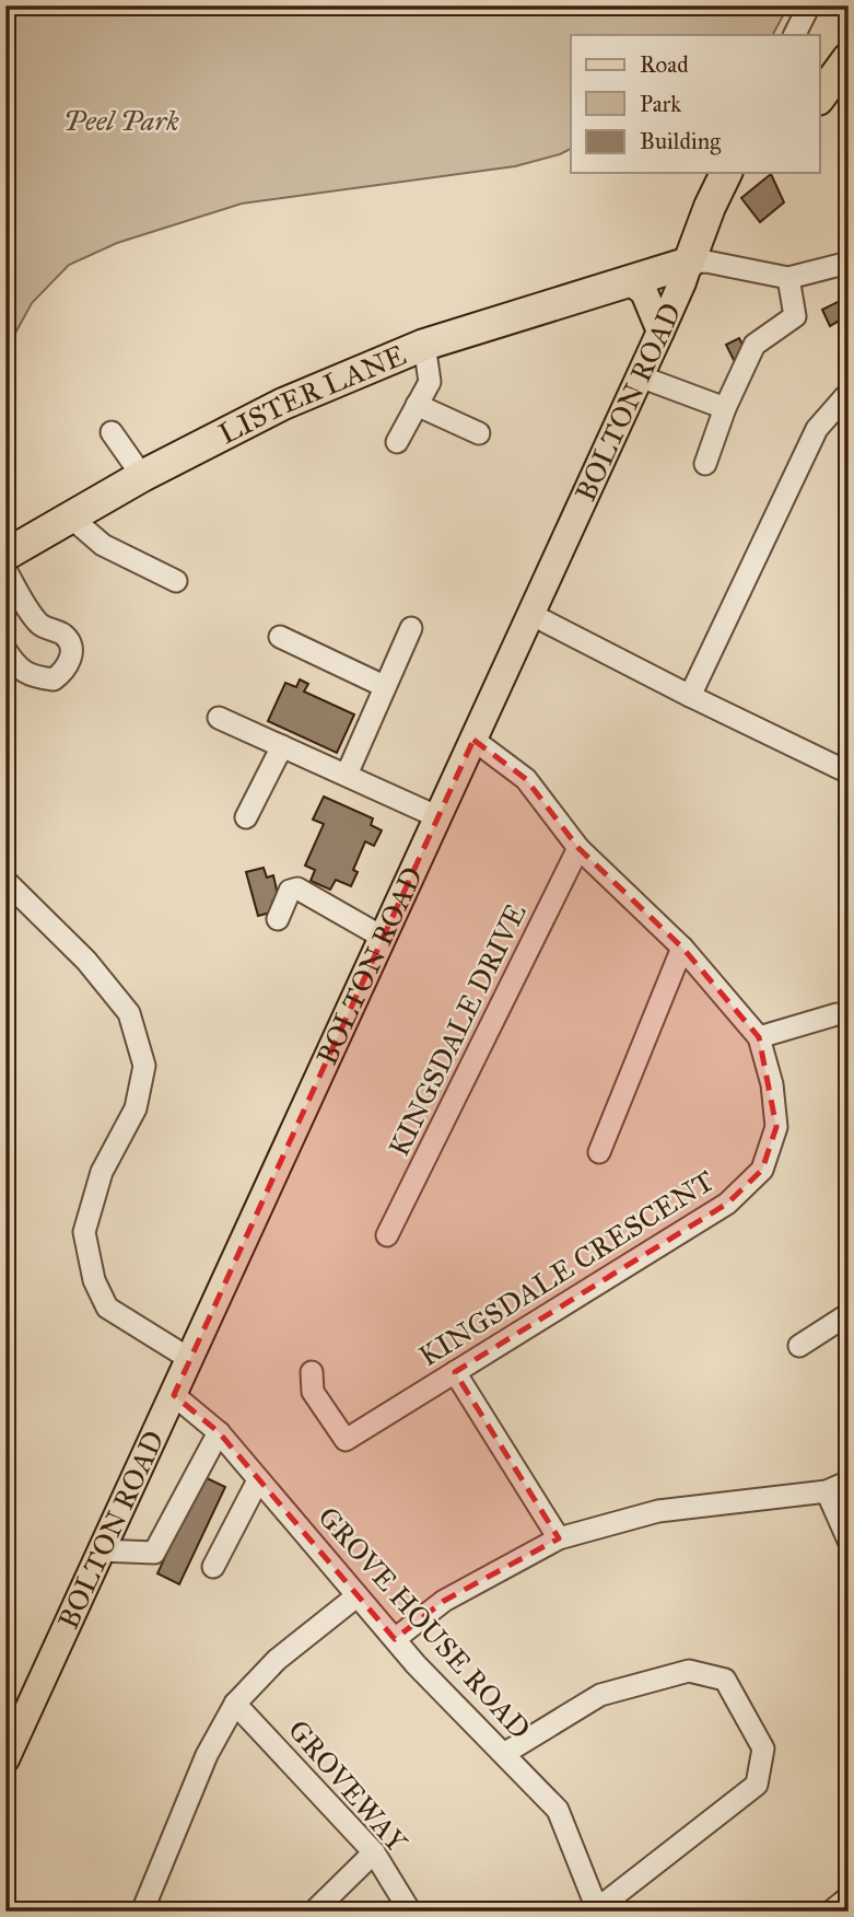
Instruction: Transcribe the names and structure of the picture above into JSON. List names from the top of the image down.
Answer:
{
  "streets": {
    "highway": ["LISTER LANE", "BOLTON ROAD"],
    "street": [
      "KINGSDALE DRIVE",
      "KINGSDALE CRESCENT",
      "GROVE HOUSE ROAD",
      "GROVEWAY"
    ]
  },
  "crossings": [
    ["LISTER LANE", "BOLTON ROAD"],
    ["BOLTON ROAD", "KINGSDALE CRESCENT"],
    ["BOLTON ROAD", "GROVE HOUSE ROAD"],
    ["KINGSDALE DRIVE", "KINGSDALE CRESCENT"]
  ],
  "parks": ["Peel Park"],
  "legend": ["Road", "Park", "Building"]
}
